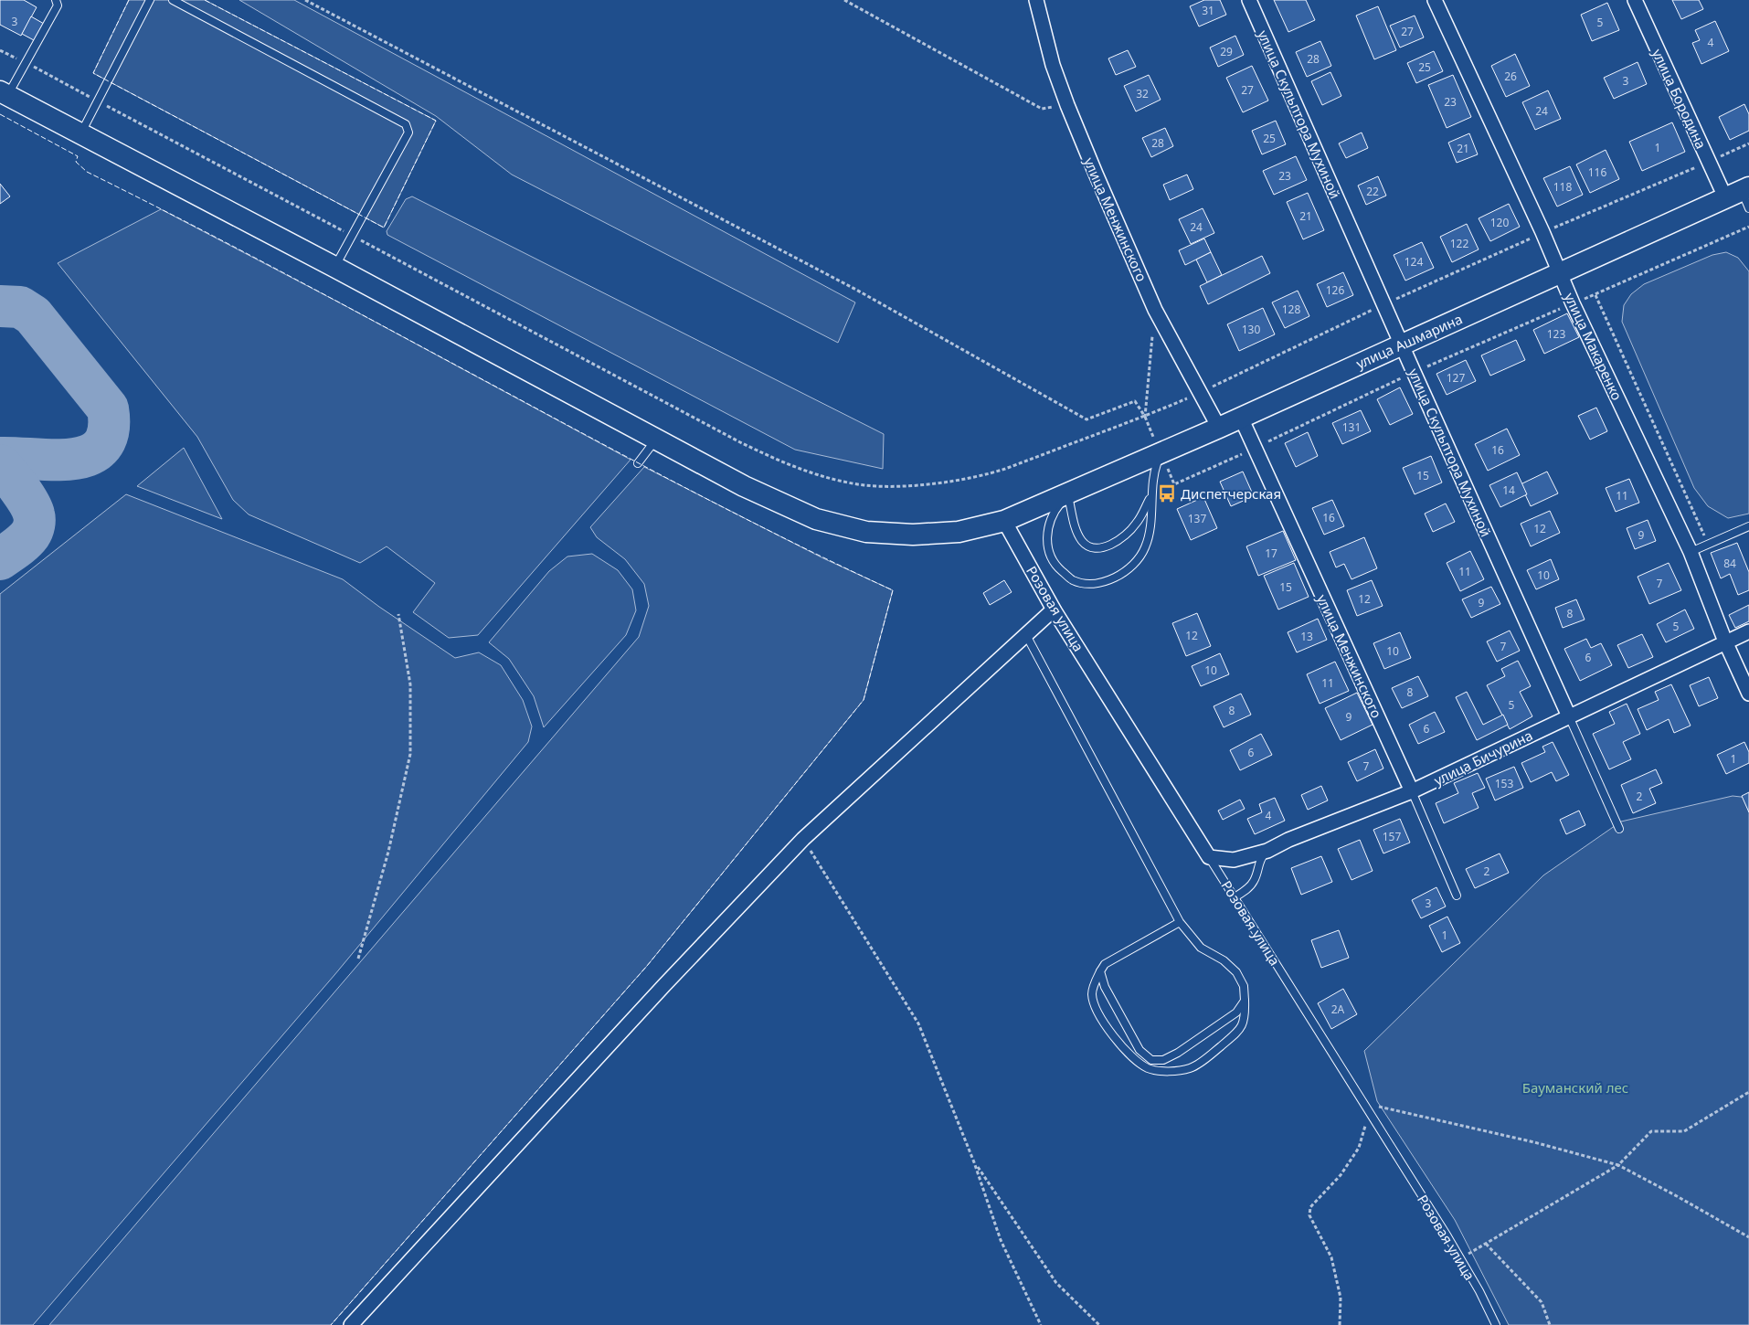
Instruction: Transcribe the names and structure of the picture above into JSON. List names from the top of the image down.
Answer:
{
  "streets": {
    "street": [
      "улица Бородина",
      "улица Скульптора Мухиной",
      "улица Менжинского",
      "улица Ашмарина",
      "улица Макаренко",
      "Розовая улица",
      "улица Бичурина"
    ]
  },
  "crossings": [
    ["улица Бородина", "улица Ашмарина"],
    ["улица Скульптора Мухиной", "улица Ашмарина"],
    ["улица Скульптора Мухиной", "улица Бичурина"],
    ["улица Менжинского", "улица Ашмарина"],
    ["улица Менжинского", "улица Бичурина"],
    ["улица Ашмарина", "улица Макаренко"],
    ["улица Ашмарина", "Розовая улица"],
    ["улица Макаренко", "улица Бичурина"],
    ["Розовая улица", "улица Бичурина"]
  ],
  "parks": ["Бауманский лес"],
  "places": {
    "bus stop": ["Диспетчерская"]
  },
  "house_numbers": [
    "31",
    "3",
    "5",
    "27",
    "4",
    "29",
    "28",
    "25",
    "26",
    "3",
    "27",
    "32",
    "23",
    "24",
    "25",
    "28",
    "1",
    "21",
    "116",
    "23",
    "118",
    "22",
    "21",
    "120",
    "24",
    "122",
    "124",
    "126",
    "128",
    "130",
    "123",
    "127",
    "131",
    "16",
    "15",
    "14",
    "11",
    "16",
    "137",
    "12",
    "9",
    "17",
    "84",
    "11",
    "10",
    "7",
    "15",
    "12",
    "9",
    "8",
    "5",
    "12",
    "13",
    "7",
    "10",
    "6",
    "10",
    "11",
    "8",
    "5",
    "8",
    "9",
    "6",
    "6",
    "1",
    "7",
    "153",
    "2",
    "4",
    "157",
    "2",
    "3",
    "1",
    "2А"
  ]
}
